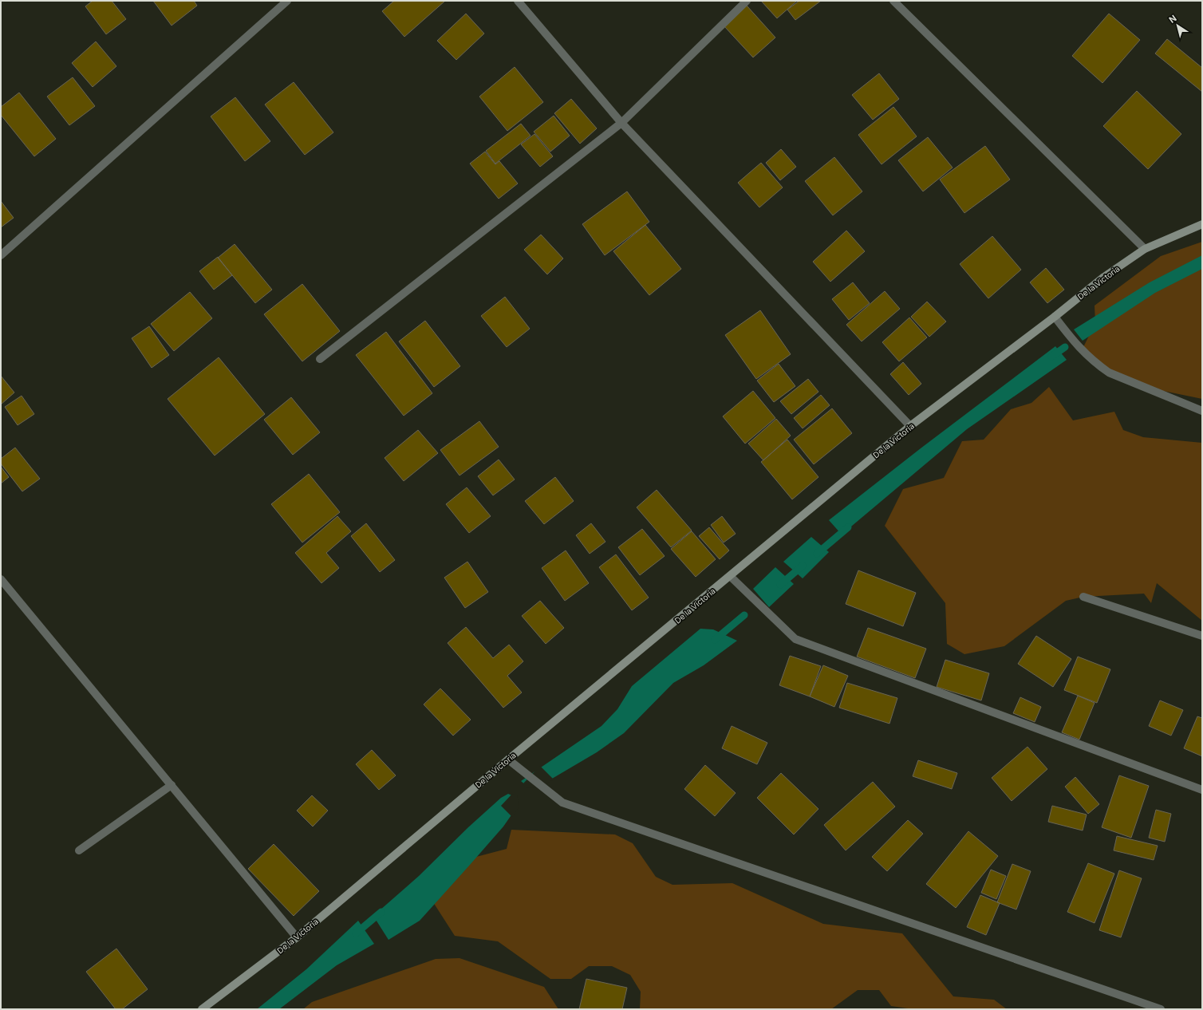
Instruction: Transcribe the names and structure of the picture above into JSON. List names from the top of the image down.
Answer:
{
  "streets": {
    "main road": ["De la Victoria"]
  },
  "north": "top left"
}
